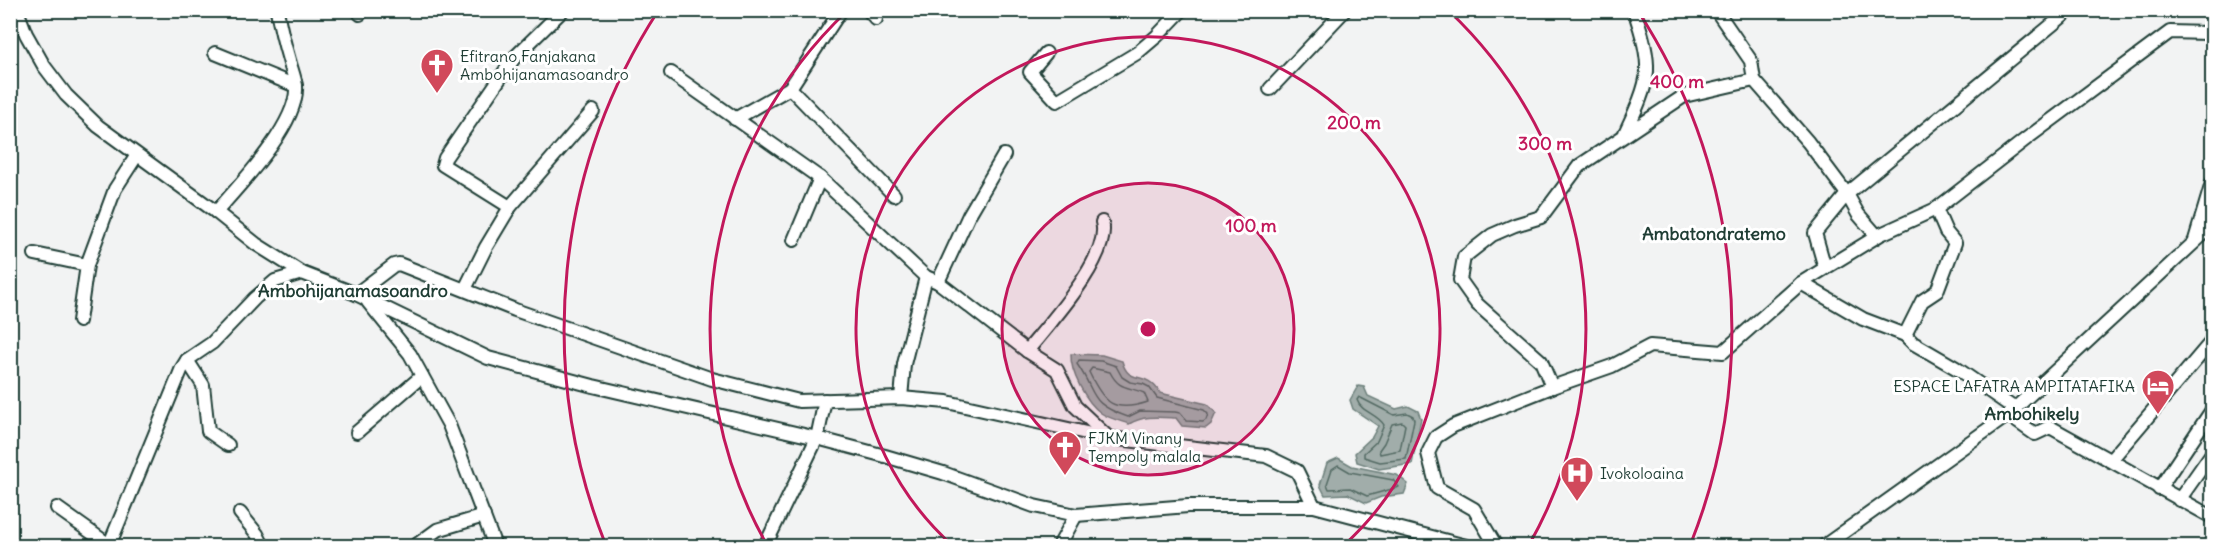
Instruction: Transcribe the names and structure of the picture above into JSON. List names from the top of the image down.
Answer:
{
  "districts": ["Ambatondratemo", "Ambohijanamasoandro", "Ambohikely"],
  "places": {
    "church": ["Efitrano Fanjakana Ambohijanamasoandro", "FJKM Vinany Tempoly malala"],
    "hotel": ["ESPACE LAFATRA AMPITATAFIKA"],
    "hospital": ["Ivokoloaina"]
  },
  "rings": [
    "400 m",
    "200 m",
    "300 m",
    "100 m"
  ]
}
